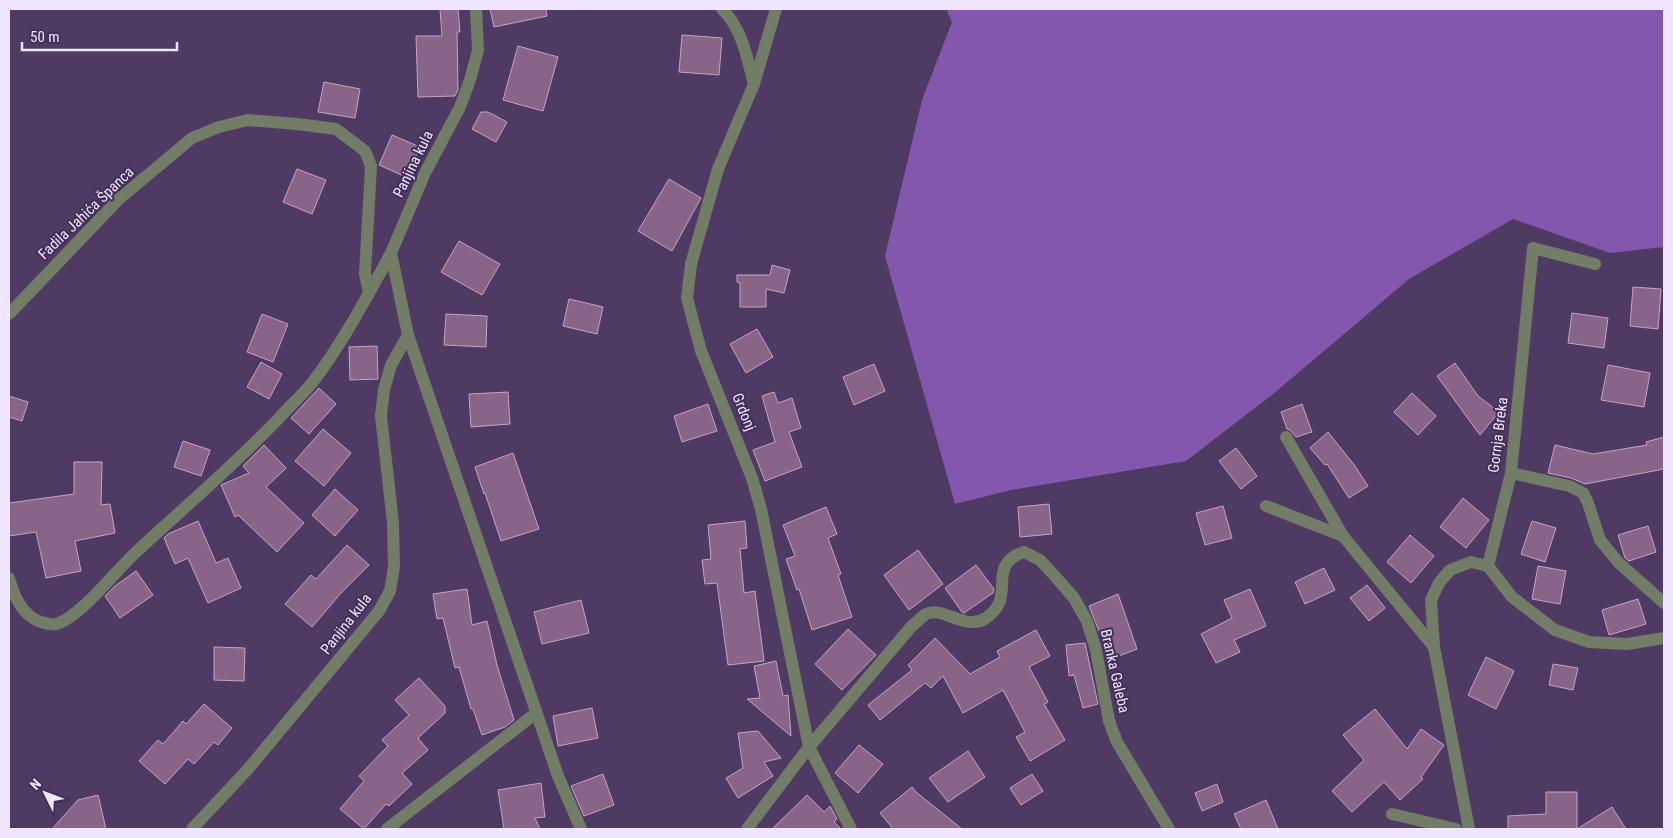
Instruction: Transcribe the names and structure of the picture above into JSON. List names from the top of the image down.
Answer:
{
  "streets": {
    "street": [
      "Panjina kula",
      "Fadila Jahića Španca",
      "Grdonj",
      "Gornja Breka",
      "Branka Galeba"
    ]
  },
  "crossings": [
    ["Grdonj", "Branka Galeba"]
  ],
  "scale_bar": "50 m",
  "north": "top left"
}
